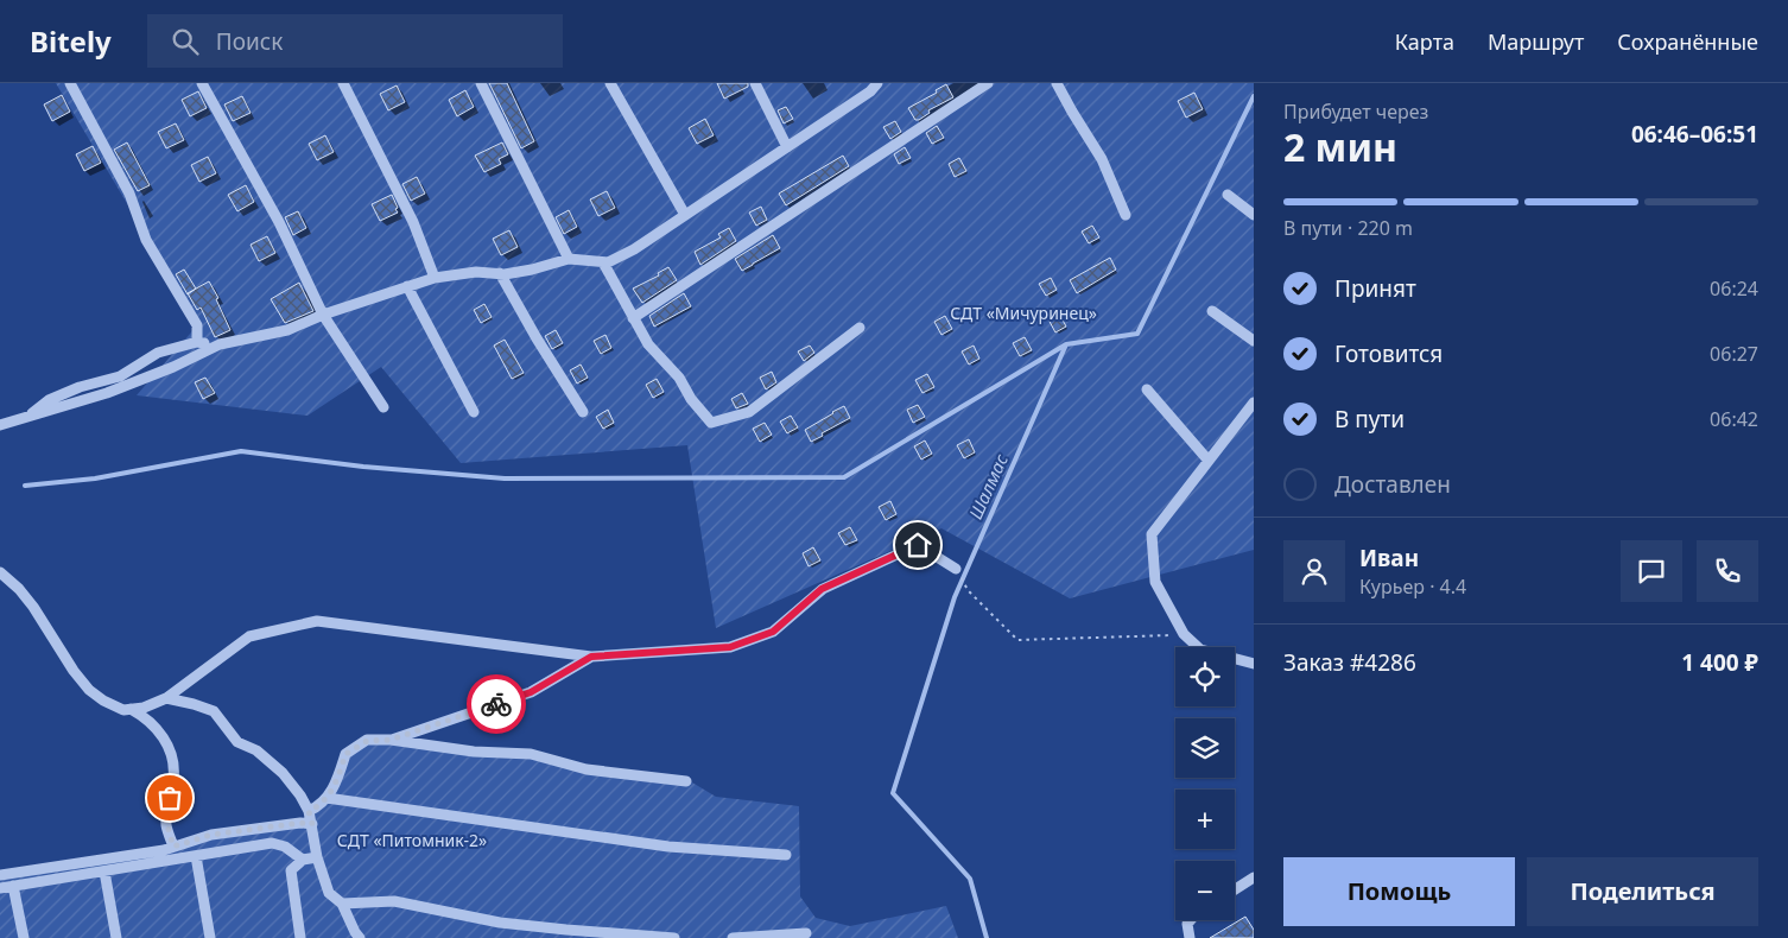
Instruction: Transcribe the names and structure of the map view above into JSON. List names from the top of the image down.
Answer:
{
  "water": ["Шалмас"],
  "parks": ["СДТ «Мичуринец»", "СДТ «Питомник-2»"],
  "page": {
    "header": "Bitely",
    "search": "Поиск",
    "nav": ["Карта", "Маршрут", "Сохранённые"],
    "heading": ["2 мин", "Прибудет через", "06:46–06:51"],
    "panel": [
      "Иван",
      "Курьер · 4.4",
      "Заказ #4286",
      "1 400 ₽"
    ],
    "bar": "В пути · 220 m",
    "list": [
      ["Принят", "06:24"],
      ["Готовится", "06:27"],
      ["В пути", "06:42"],
      "Доставлен"
    ],
    "map_buttons": ["+", "−"],
    "buttons": ["Помощь", "Поделиться"]
  }
}
